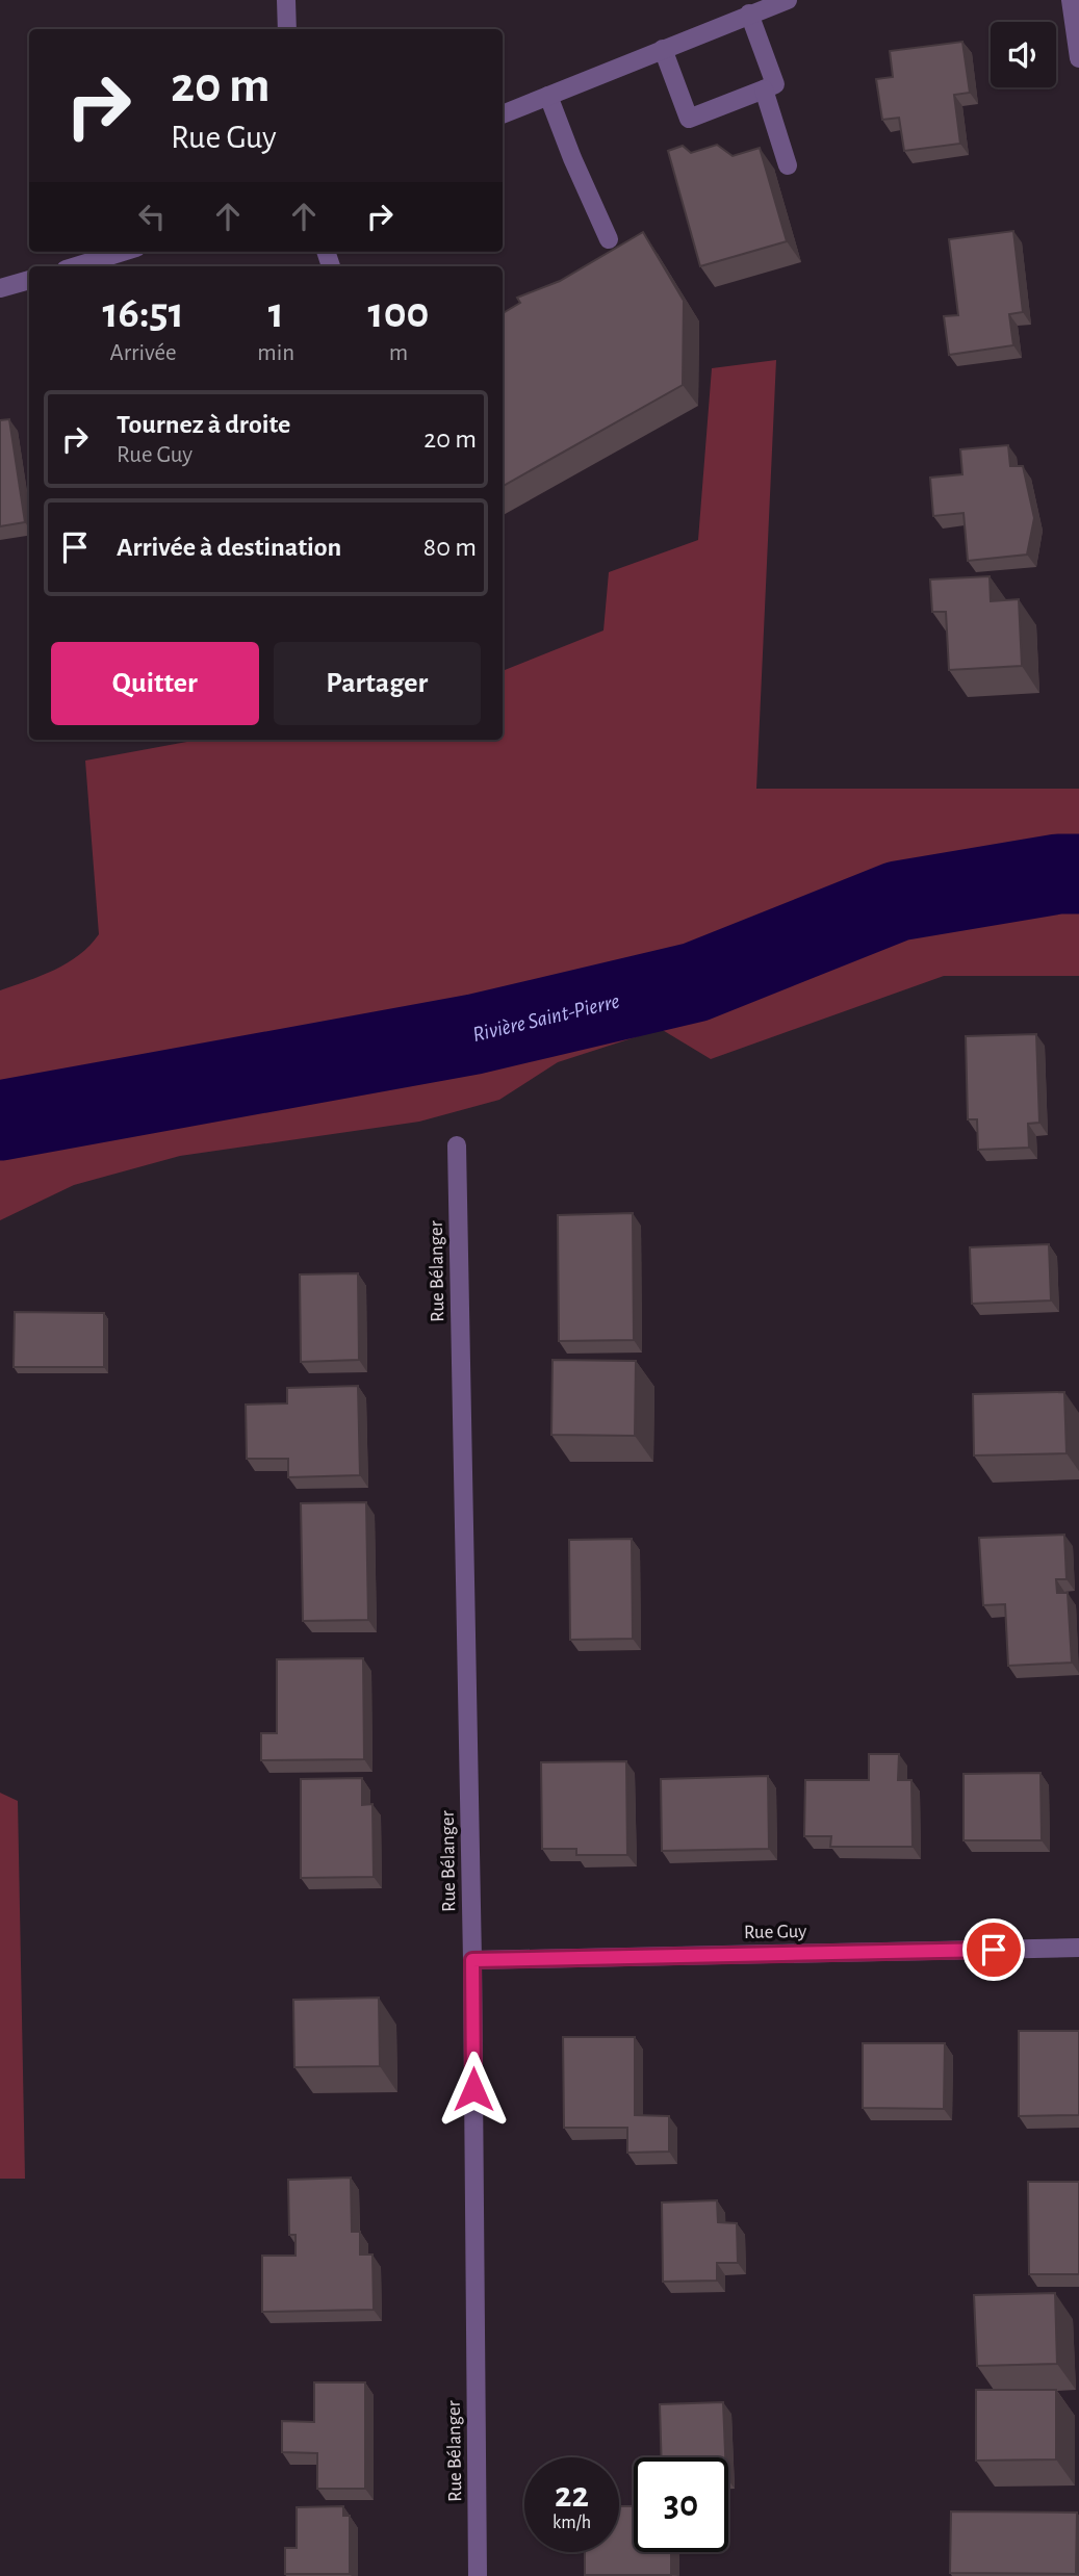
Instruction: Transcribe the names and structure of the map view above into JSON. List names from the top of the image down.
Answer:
{
  "streets": {
    "street": ["Rue Bélanger", "Rue Guy"]
  },
  "crossings": [
    ["Rue Bélanger", "Rue Guy"]
  ],
  "water": ["Rivière Saint-Pierre"],
  "page": {
    "turn": ["20 m", "Rue Guy"],
    "eta": [
      "16:51",
      "Arrivée",
      "1",
      "min",
      "100",
      "m"
    ],
    "list": [
      {
        "name": "Tournez à droite",
        "note": "Rue Guy",
        "value": "20 m"
      },
      {
        "name": "Arrivée à destination",
        "value": "80 m"
      }
    ],
    "buttons": ["Quitter", "Partager"],
    "speed": "22 km/h",
    "limit": "30"
  }
}
